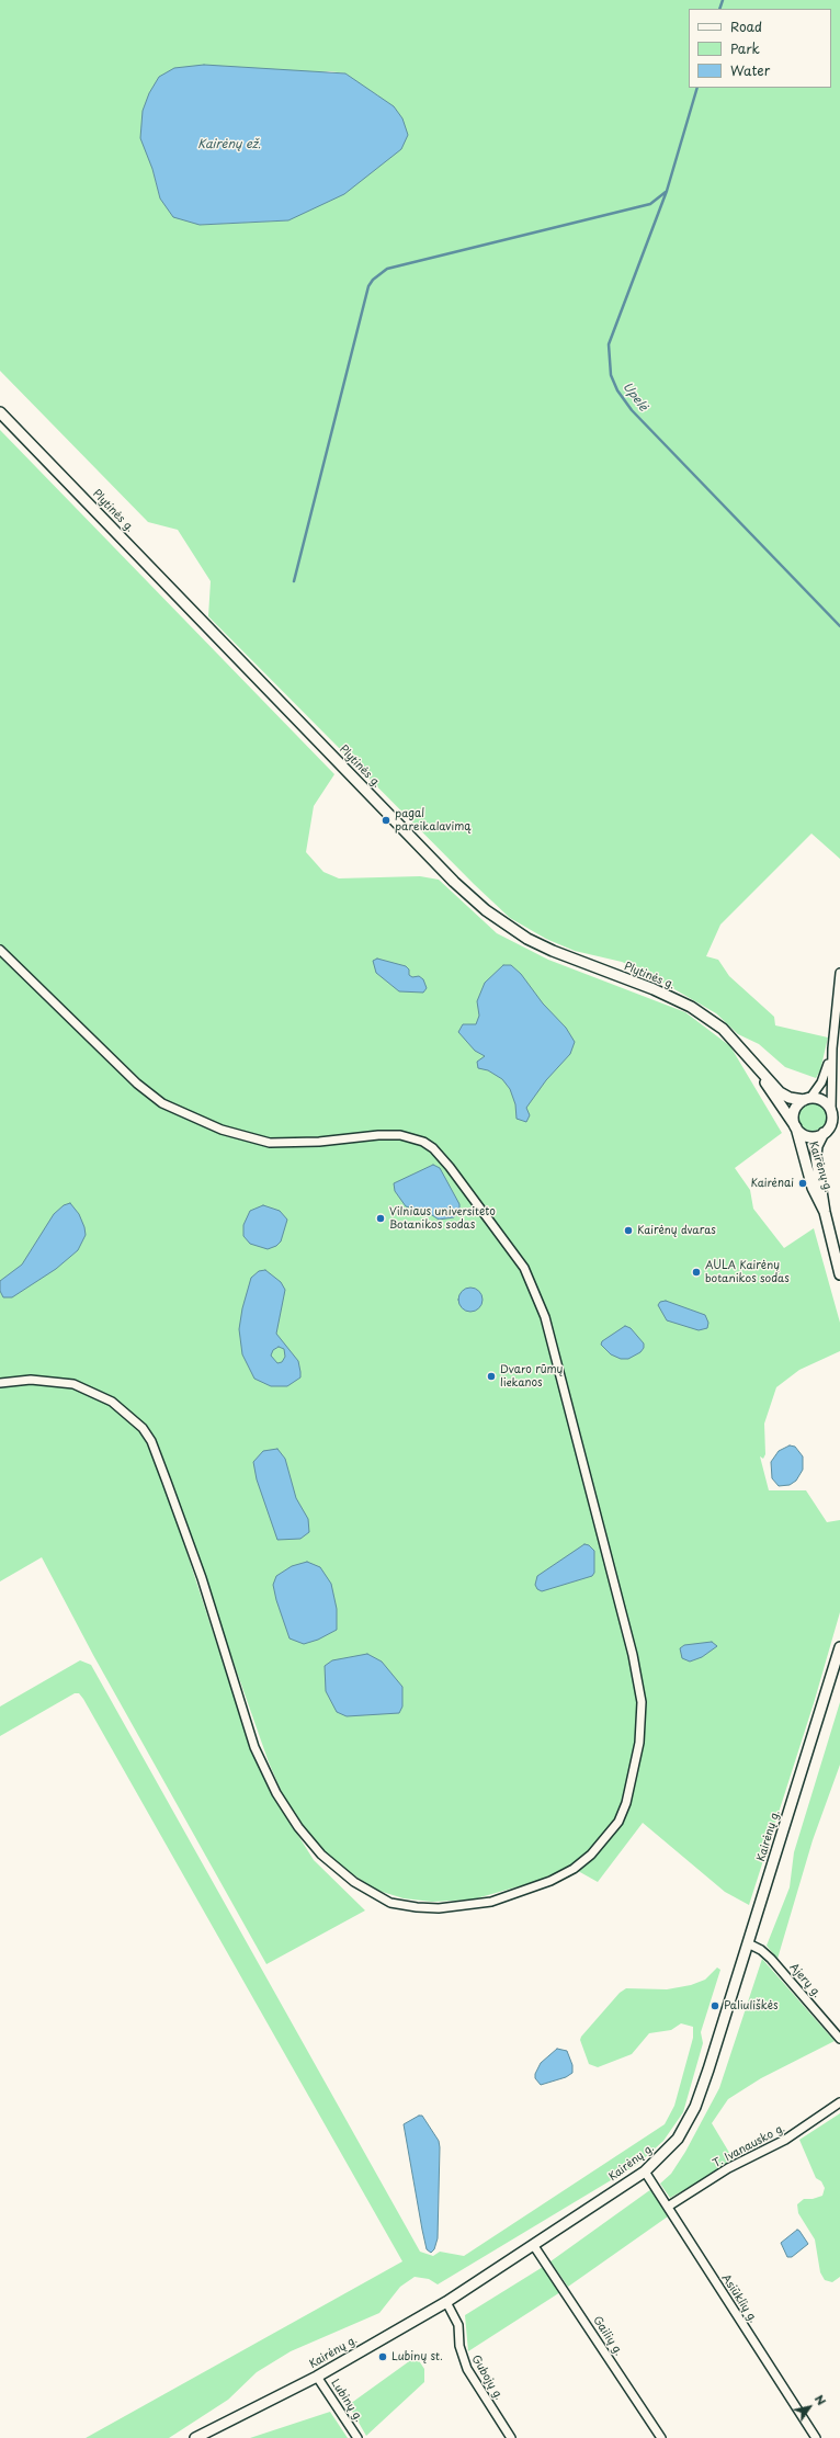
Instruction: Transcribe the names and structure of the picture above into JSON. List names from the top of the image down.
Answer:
{
  "streets": {
    "main road": ["Plytinės g.", "Kairėnų g."],
    "street": [
      "Ajerų g.",
      "T. Ivanausko g.",
      "Asiūklių g.",
      "Gailių g.",
      "Gubojų g.",
      "Lubinų g."
    ]
  },
  "crossings": [
    ["Plytinės g.", "Kairėnų g."],
    ["Kairėnų g.", "Ajerų g."],
    ["Kairėnų g.", "Asiūklių g."],
    ["Kairėnų g.", "Gailių g."],
    ["Kairėnų g.", "Gubojų g."],
    ["Kairėnų g.", "Lubinų g."],
    ["T. Ivanausko g.", "Asiūklių g."]
  ],
  "water": ["Kairėnų ež.", "Upelė"],
  "places": [
    "pagal pareikalavimą",
    "Kairėnai",
    "Vilniaus universiteto Botanikos sodas",
    "Kairėnų dvaras",
    "AULA Kairėnų botanikos sodas",
    "Dvaro rūmų liekanos",
    "Paliuliškės",
    "Lubinų st."
  ],
  "legend": ["Road", "Park", "Water"],
  "north": "top right"
}
